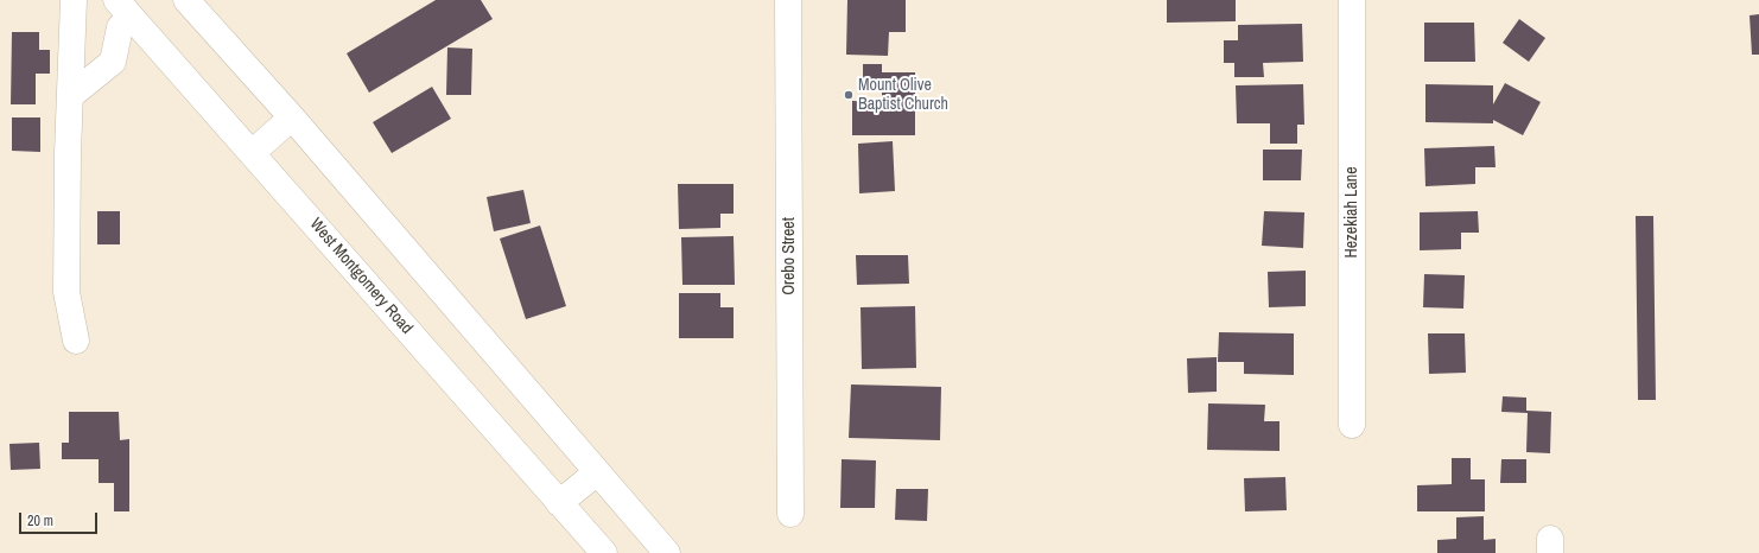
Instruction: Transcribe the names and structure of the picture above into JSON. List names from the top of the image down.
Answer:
{
  "streets": {
    "main road": ["Hezekiah Lane", "Orebo Street", "West Montgomery Road"]
  },
  "places": ["Mount Olive Baptist Church"],
  "scale_bar": "20 m"
}
